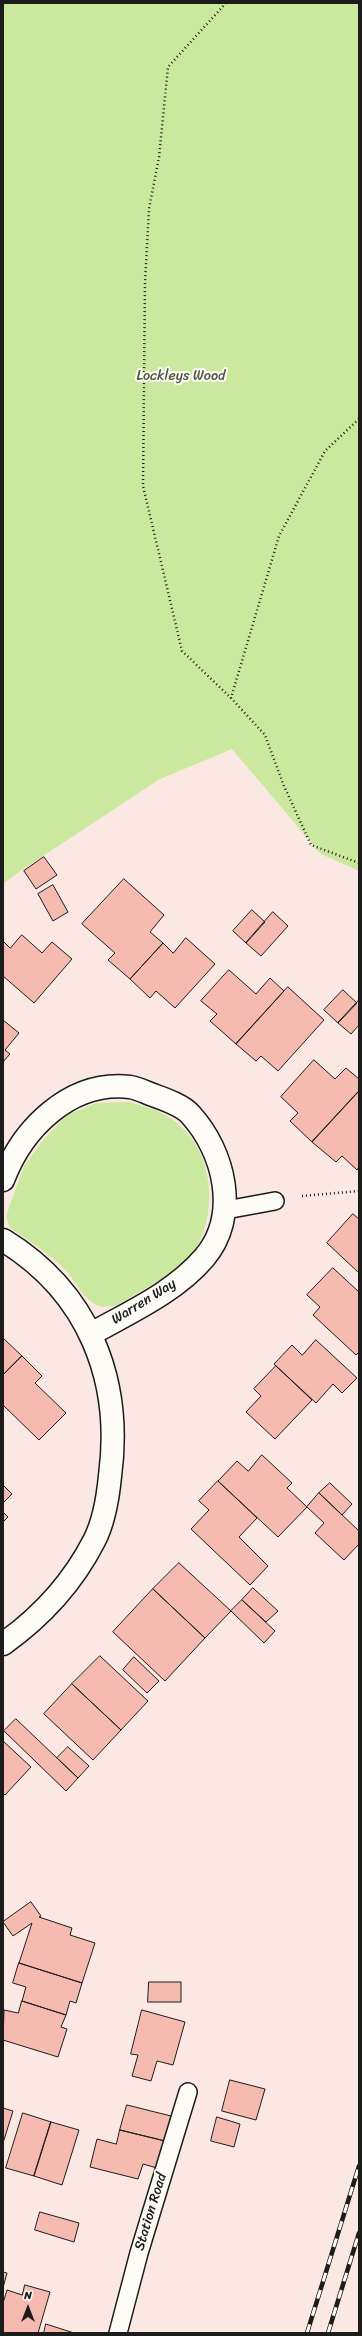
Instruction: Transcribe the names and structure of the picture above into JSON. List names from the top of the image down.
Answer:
{
  "streets": {
    "street": ["Warren Way"],
    "lane": ["Station Road"]
  },
  "parks": ["Lockleys Wood"],
  "north": "top"
}
